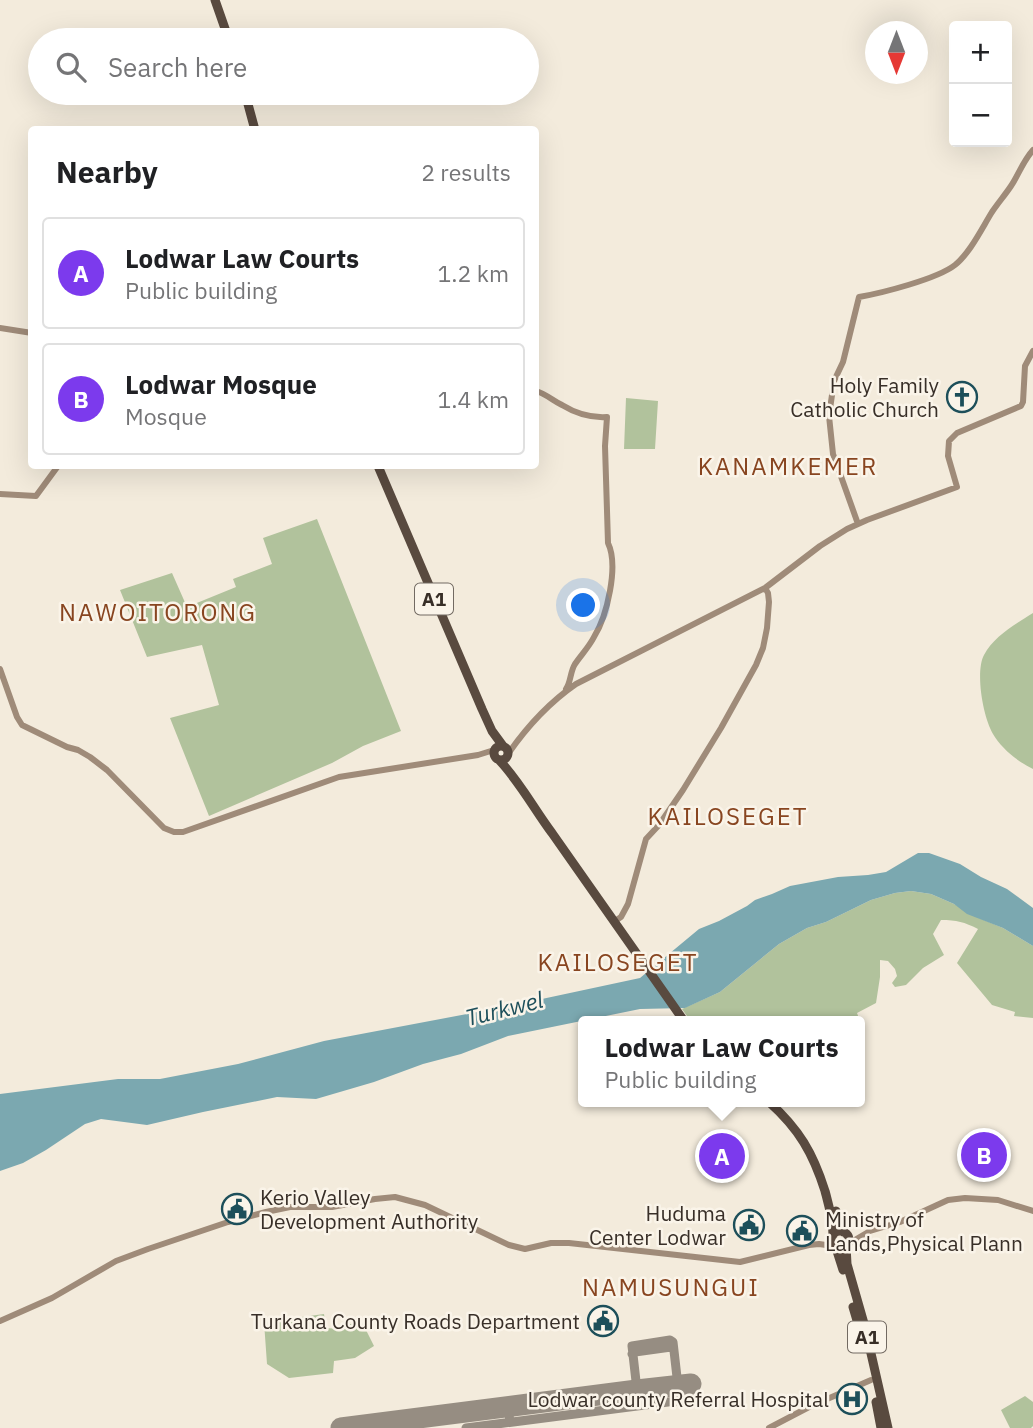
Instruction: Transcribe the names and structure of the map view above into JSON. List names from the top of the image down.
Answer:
{
  "streets": {
    "highway": ["A1"]
  },
  "districts": [
    "KANAMKEMER",
    "NAWOITORONG",
    "KAILOSEGET",
    "KAILOSEGET",
    "NAMUSUNGUI"
  ],
  "water": ["Turkwel"],
  "places": {
    "church": ["Holy Family Catholic Church"],
    "public building": [
      "Kerio Valley Development Authority",
      "Huduma Center Lodwar",
      "Ministry of Lands,Physical Plann",
      "Turkana County Roads Department"
    ],
    "hospital": ["Lodwar county Referral Hospital"]
  },
  "north": "bottom",
  "page": {
    "map_buttons": ["+", "−"],
    "search": "Search here",
    "heading": ["Nearby", "2 results"],
    "list": [
      {
        "mark": "A",
        "name": "Lodwar Law Courts",
        "note": "Public building",
        "value": "1.2 km"
      },
      {
        "mark": "B",
        "name": "Lodwar Mosque",
        "note": "Mosque",
        "value": "1.4 km"
      }
    ],
    "popup": ["Lodwar Law Courts", "Public building"],
    "pins": ["B", "A"]
  }
}
